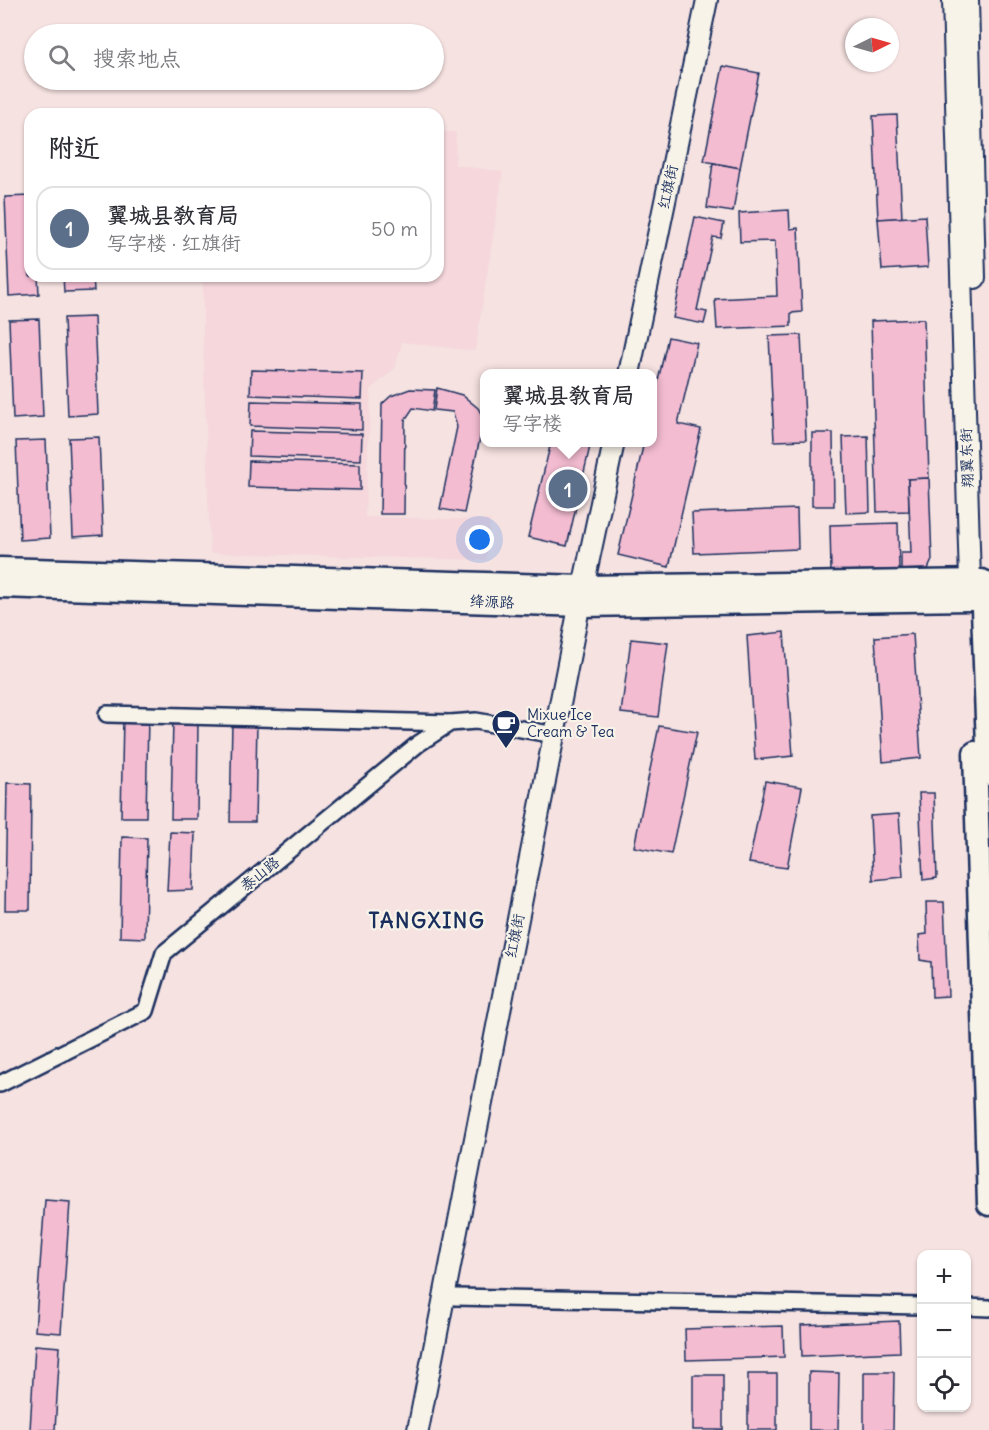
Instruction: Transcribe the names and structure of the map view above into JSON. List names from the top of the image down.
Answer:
{
  "streets": {
    "highway": ["翔翼东街", "绛源路"],
    "main road": ["红旗街"],
    "street": ["泰山路"]
  },
  "crossings": [
    ["红旗街", "绛源路"],
    ["翔翼东街", "绛源路"]
  ],
  "districts": ["TANGXING"],
  "places": {
    "cafe": ["Mixue Ice Cream & Tea"]
  },
  "north": "right",
  "page": {
    "search": "搜索地点",
    "heading": "附近",
    "list": [
      {
        "mark": "1",
        "name": "翼城县教育局",
        "note": "写字楼 · 红旗街",
        "value": "50 m"
      }
    ],
    "popup": ["翼城县教育局", "写字楼"],
    "pins": "1",
    "map_buttons": ["+", "−"]
  }
}
